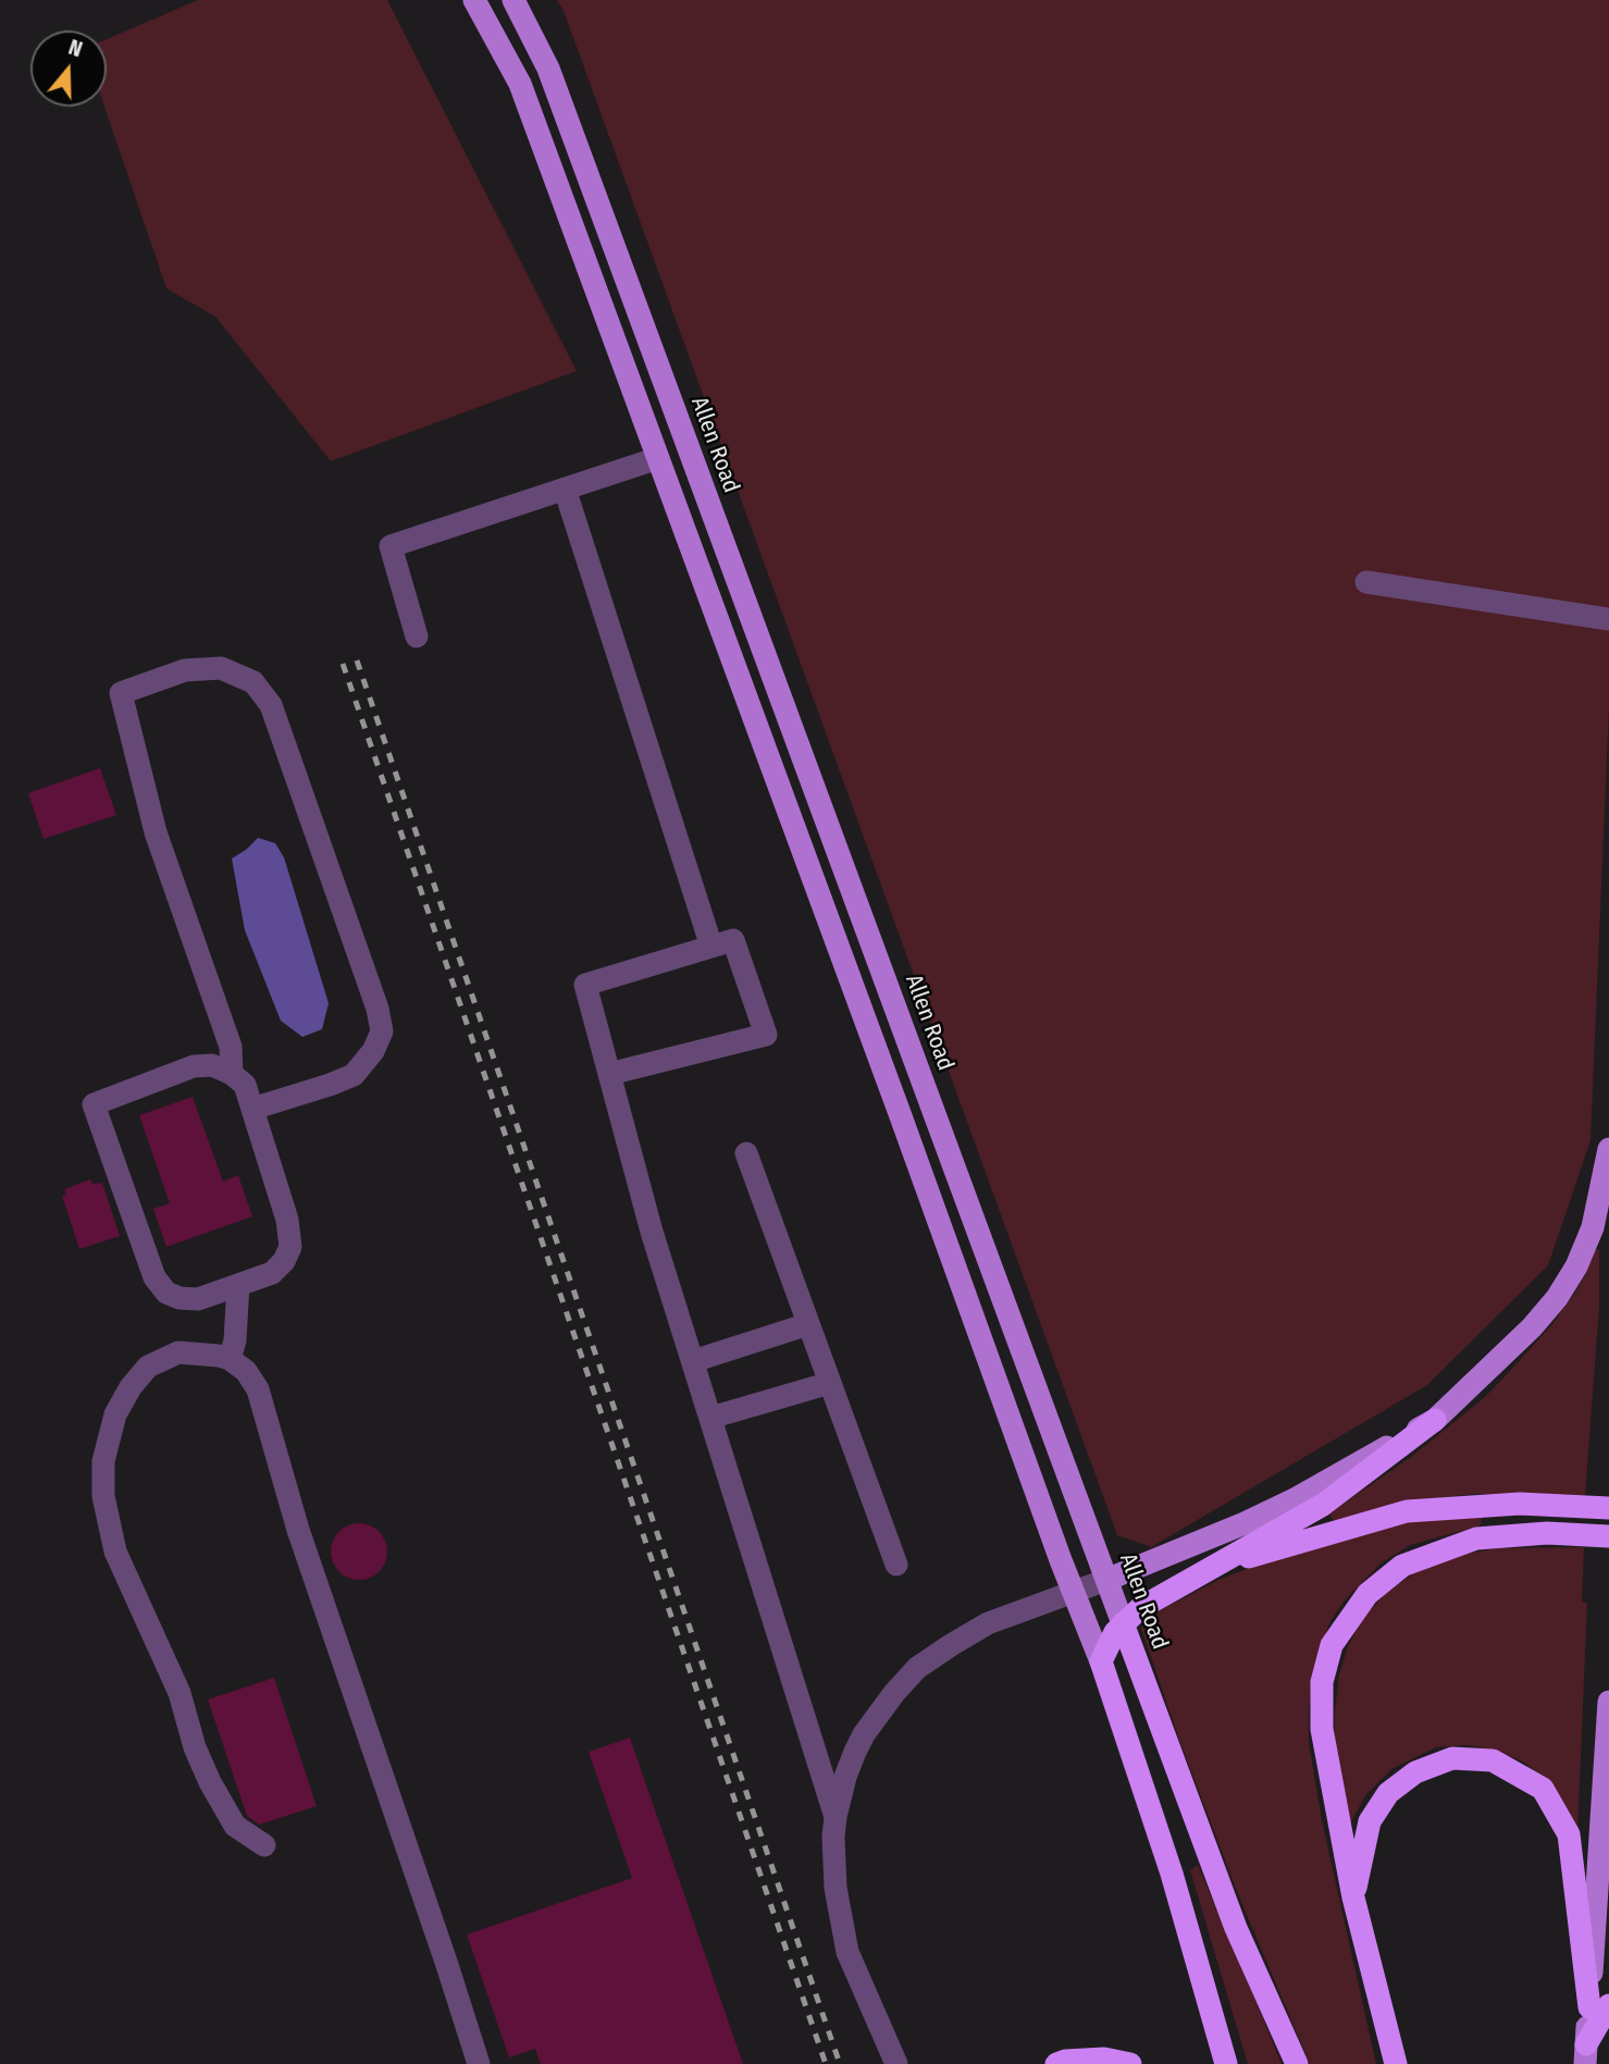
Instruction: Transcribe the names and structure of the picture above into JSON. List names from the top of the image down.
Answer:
{
  "streets": {
    "highway": ["Allen Road"]
  },
  "north": "top"
}
